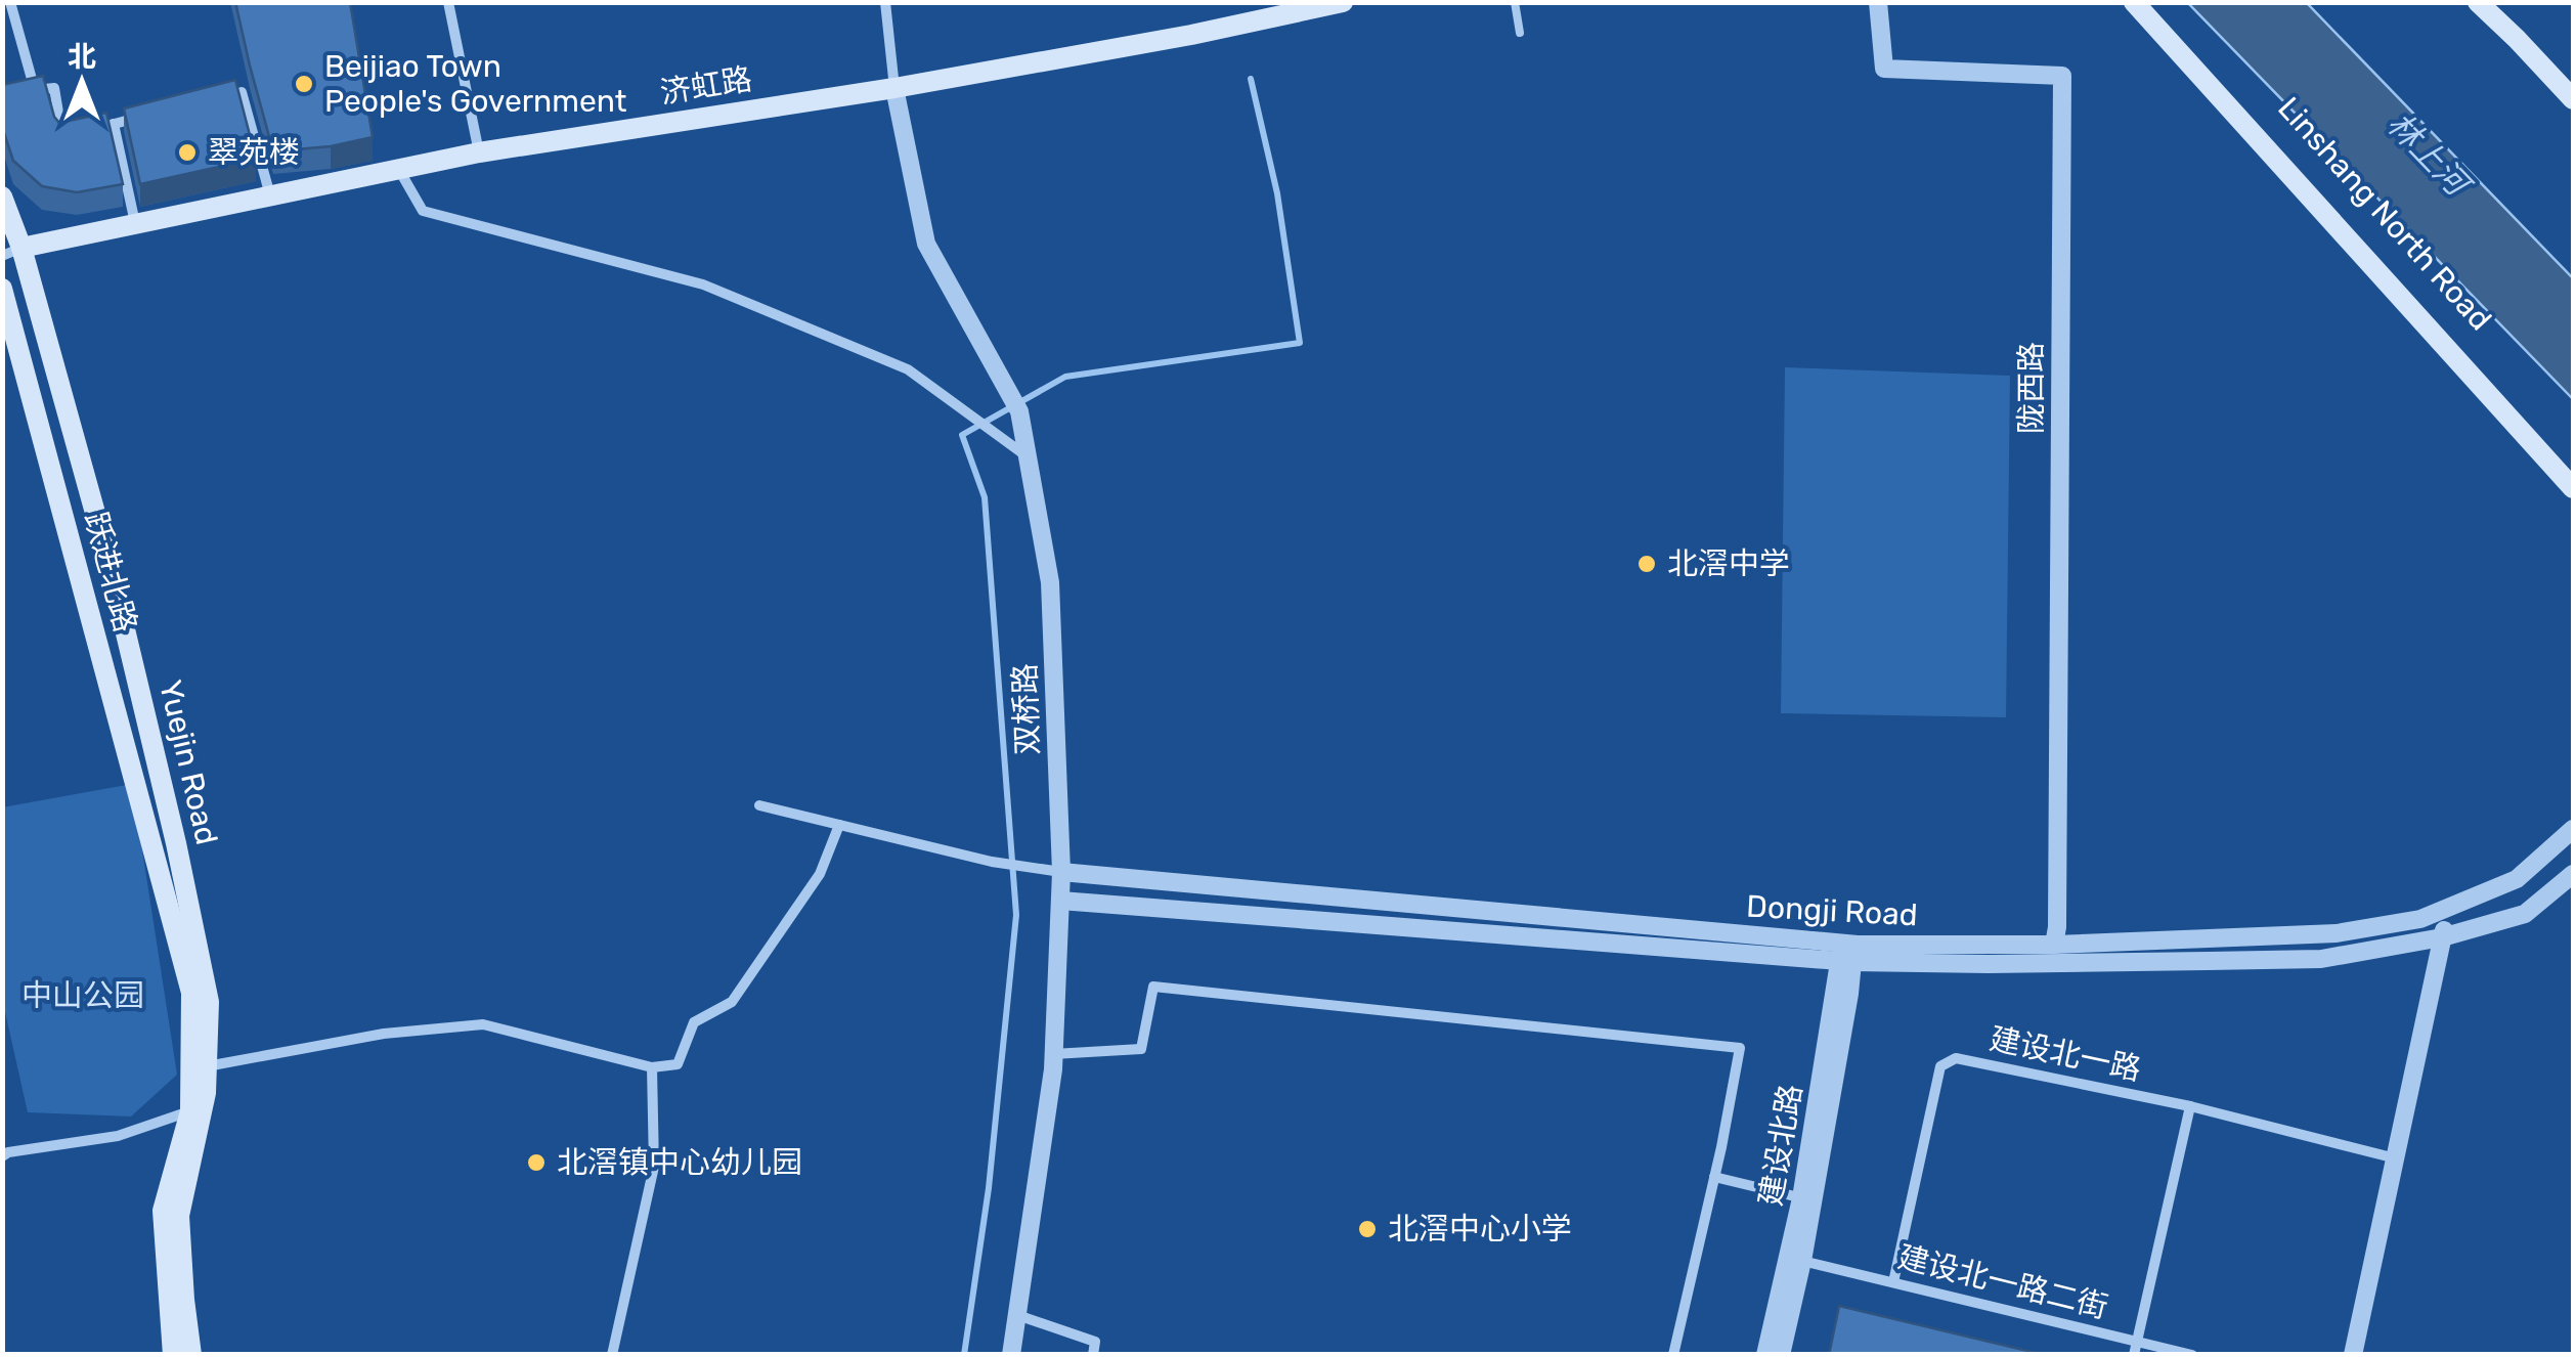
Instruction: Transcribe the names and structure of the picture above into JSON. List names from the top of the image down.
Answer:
{
  "streets": {
    "main road": [
      "济虹路",
      "Linshang North Road",
      "跃进北路",
      "Yuejin Road"
    ],
    "street": [
      "陇西路",
      "双桥路",
      "Dongji Road",
      "建设北一路",
      "建设北路",
      "建设北一路二街"
    ]
  },
  "crossings": [
    ["济虹路", "双桥路"],
    ["济虹路", "Yuejin Road"],
    ["陇西路", "Dongji Road"],
    ["双桥路", "Dongji Road"],
    ["建设北一路", "建设北一路二街"]
  ],
  "water": ["林上河"],
  "parks": ["中山公园"],
  "places": [
    "Beijiao Town People's Government",
    "翠苑楼",
    "北滘中学",
    "北滘镇中心幼儿园",
    "北滘中心小学"
  ],
  "north": "top"
}
